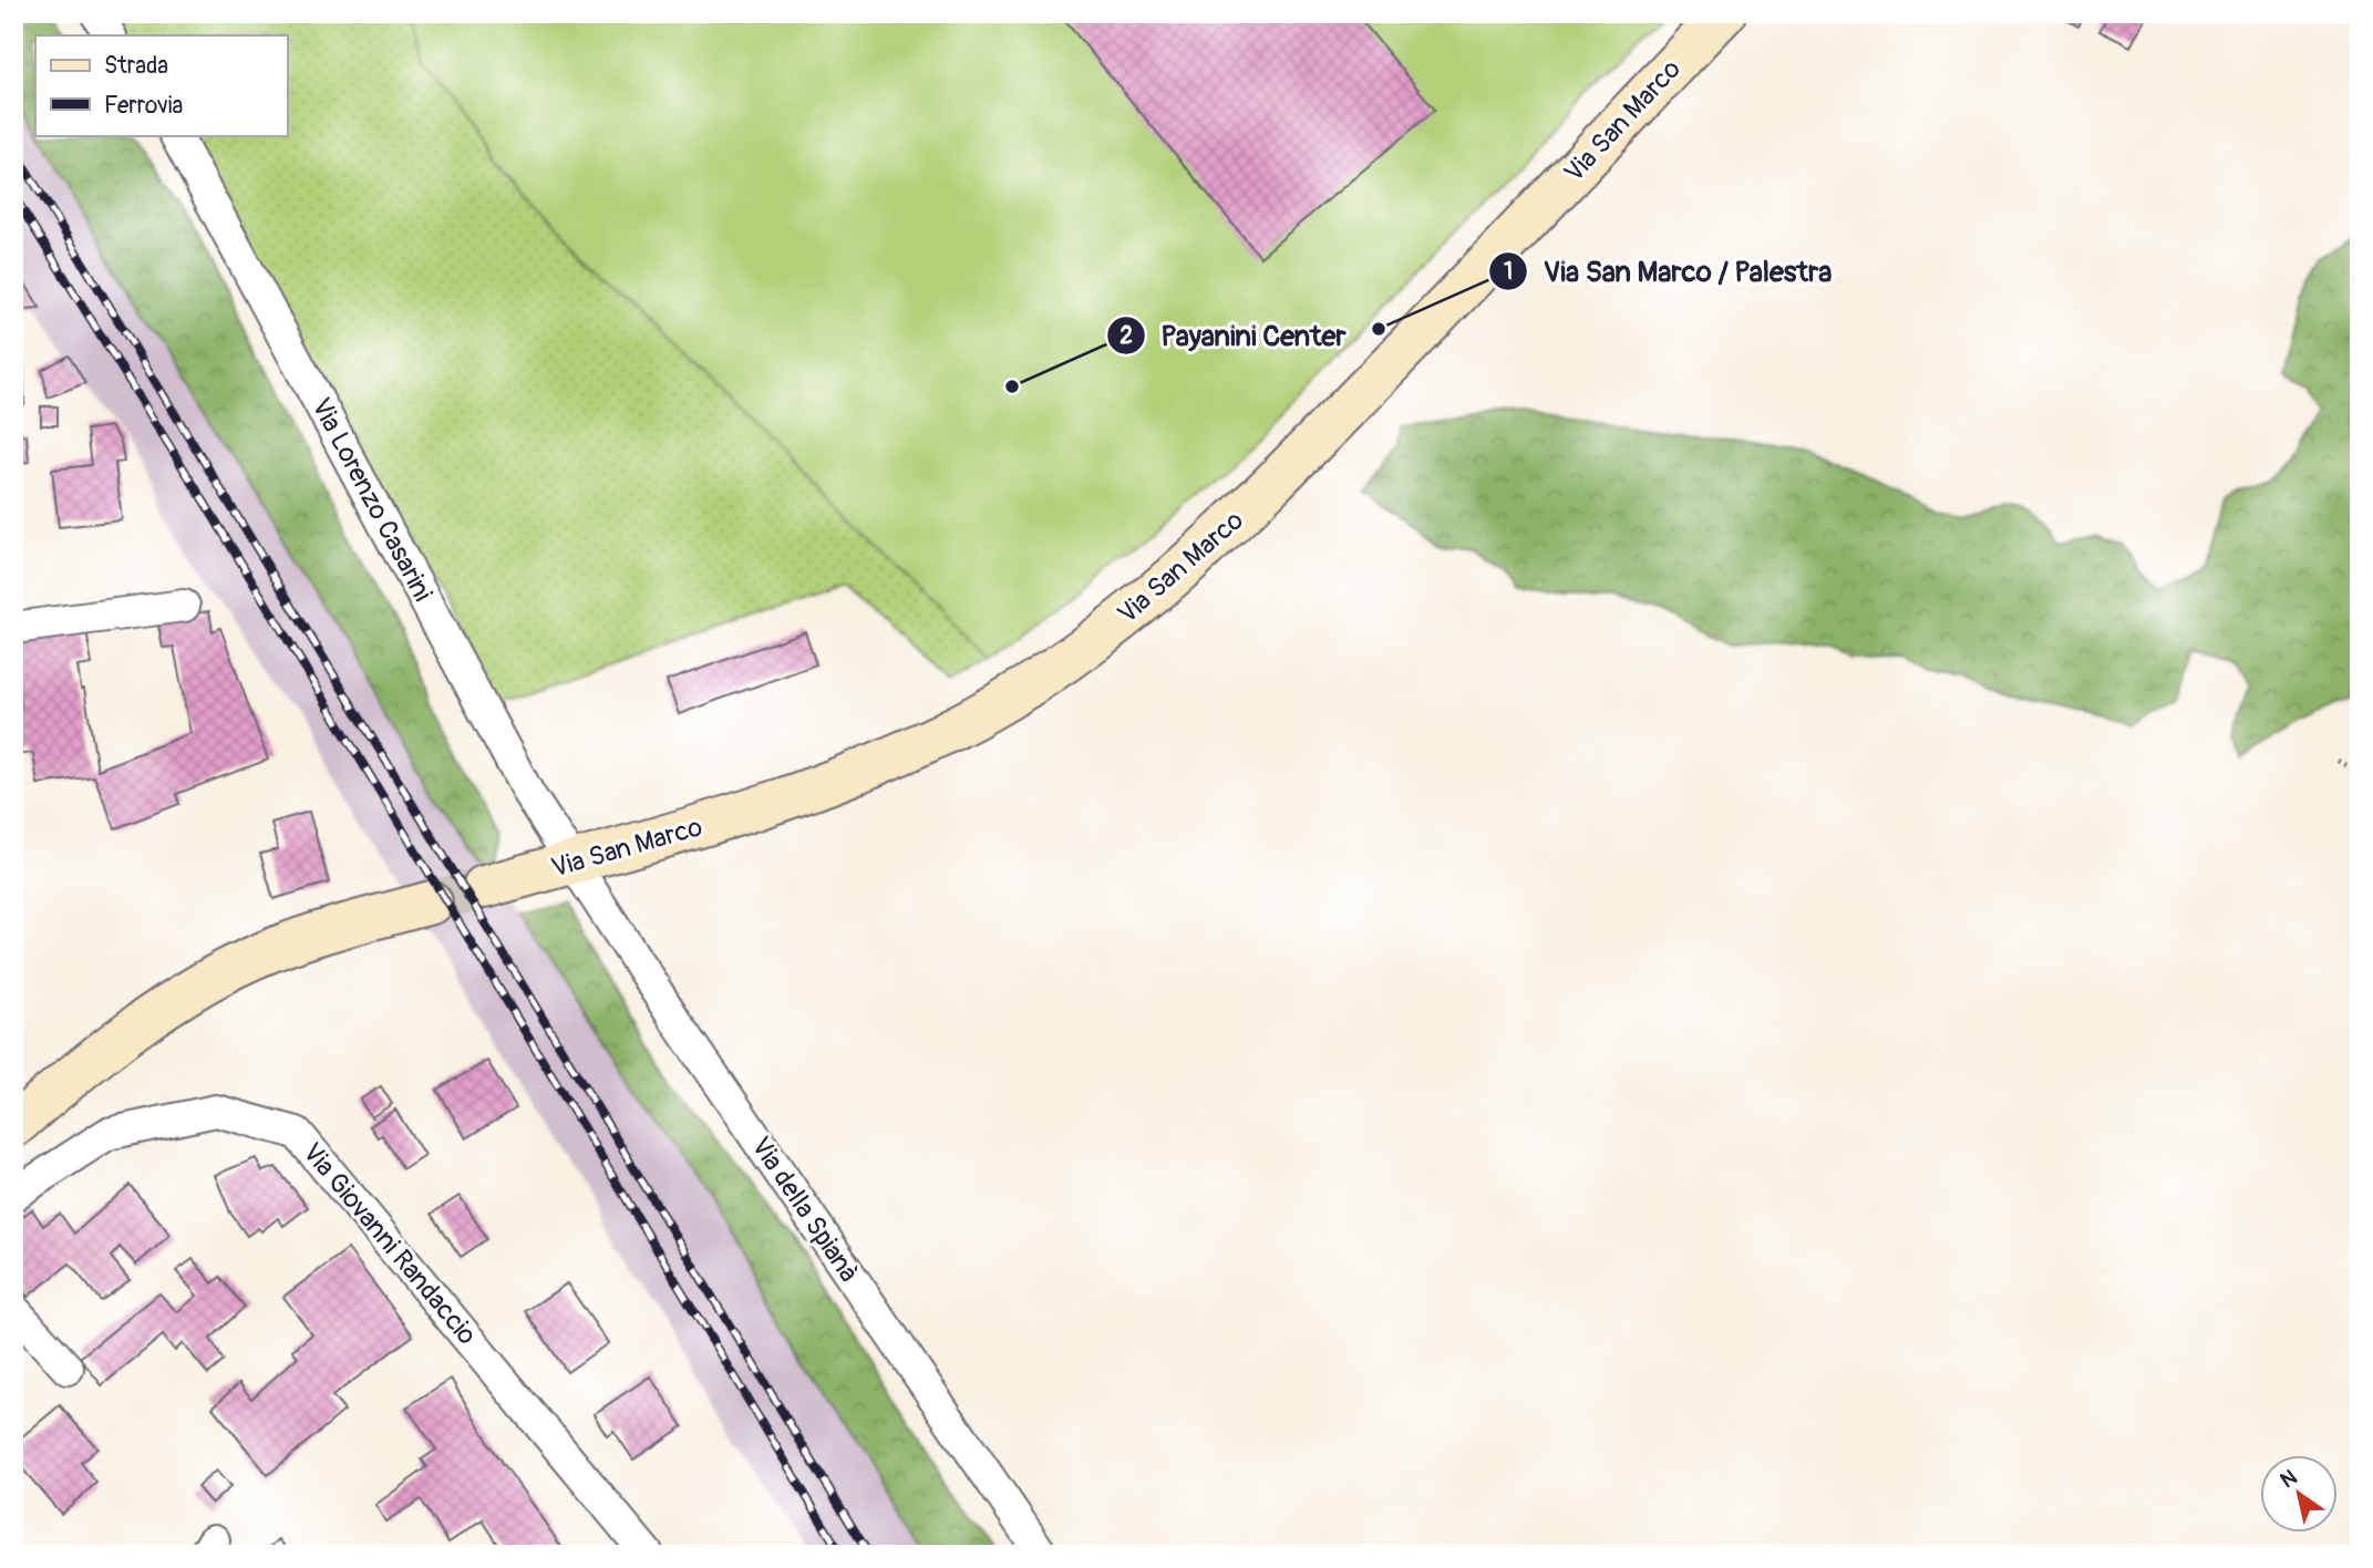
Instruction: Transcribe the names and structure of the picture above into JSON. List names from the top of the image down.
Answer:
{
  "streets": {
    "main road": ["Via San Marco"],
    "street": ["Via Lorenzo Casarini", "Via della Spianà", "Via Giovanni Randaccio"]
  },
  "crossings": [
    ["Via San Marco", "Via Lorenzo Casarini"],
    ["Via San Marco", "Via della Spianà"],
    ["Via Lorenzo Casarini", "Via della Spianà"]
  ],
  "places": ["Via San Marco / Palestra", "Payanini Center"],
  "legend": ["Strada", "Ferrovia"],
  "north": "top left"
}
